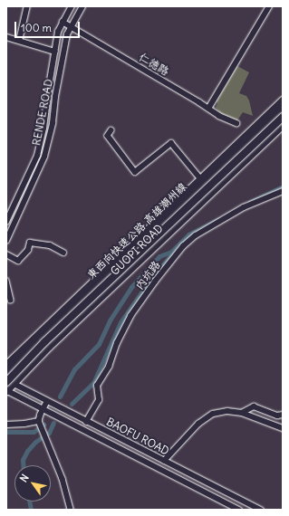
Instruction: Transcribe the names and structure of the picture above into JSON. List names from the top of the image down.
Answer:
{
  "streets": {
    "highway": ["東西向快速公路 高雄潮州線"],
    "main road": ["GUOPI ROAD"],
    "street": [
      "仁德路",
      "RENDE ROAD",
      "內坑路",
      "BAOFU ROAD"
    ]
  },
  "crossings": [
    ["仁德路", "RENDE ROAD"],
    ["東西向快速公路 高雄潮州線", "GUOPI ROAD"],
    ["東西向快速公路 高雄潮州線", "BAOFU ROAD"],
    ["GUOPI ROAD", "BAOFU ROAD"],
    ["內坑路", "BAOFU ROAD"]
  ],
  "scale_bar": "100 m",
  "north": "top left"
}
